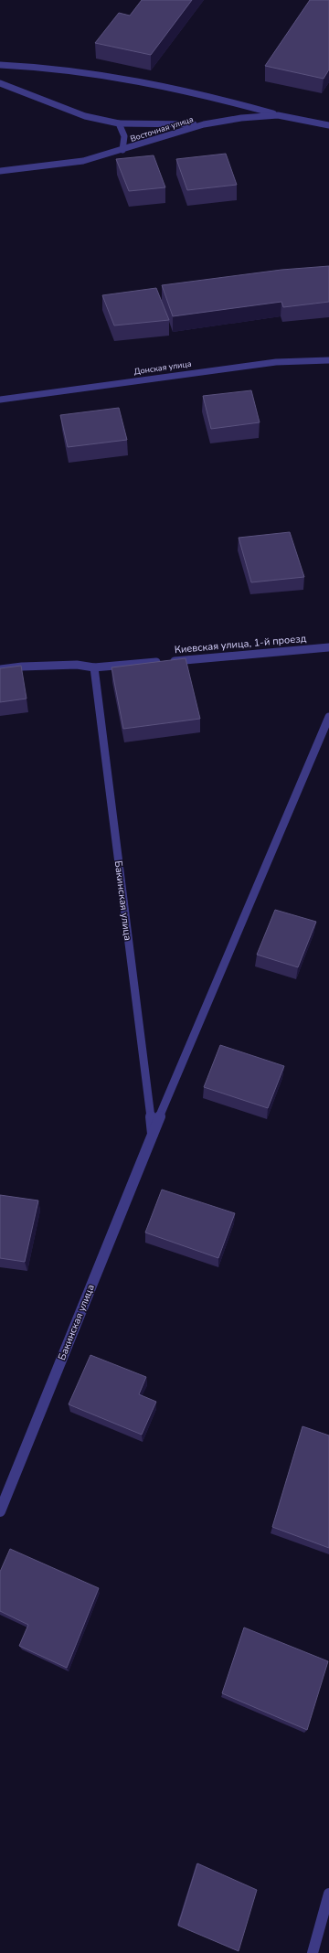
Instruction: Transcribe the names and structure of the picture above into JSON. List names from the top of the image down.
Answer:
{
  "streets": {
    "street": [
      "Восточная улица",
      "Донская улица",
      "Киевская улица, 1-й проезд",
      "Бакинская улица"
    ]
  },
  "crossings": [
    ["Киевская улица, 1-й проезд", "Бакинская улица"]
  ]
}
